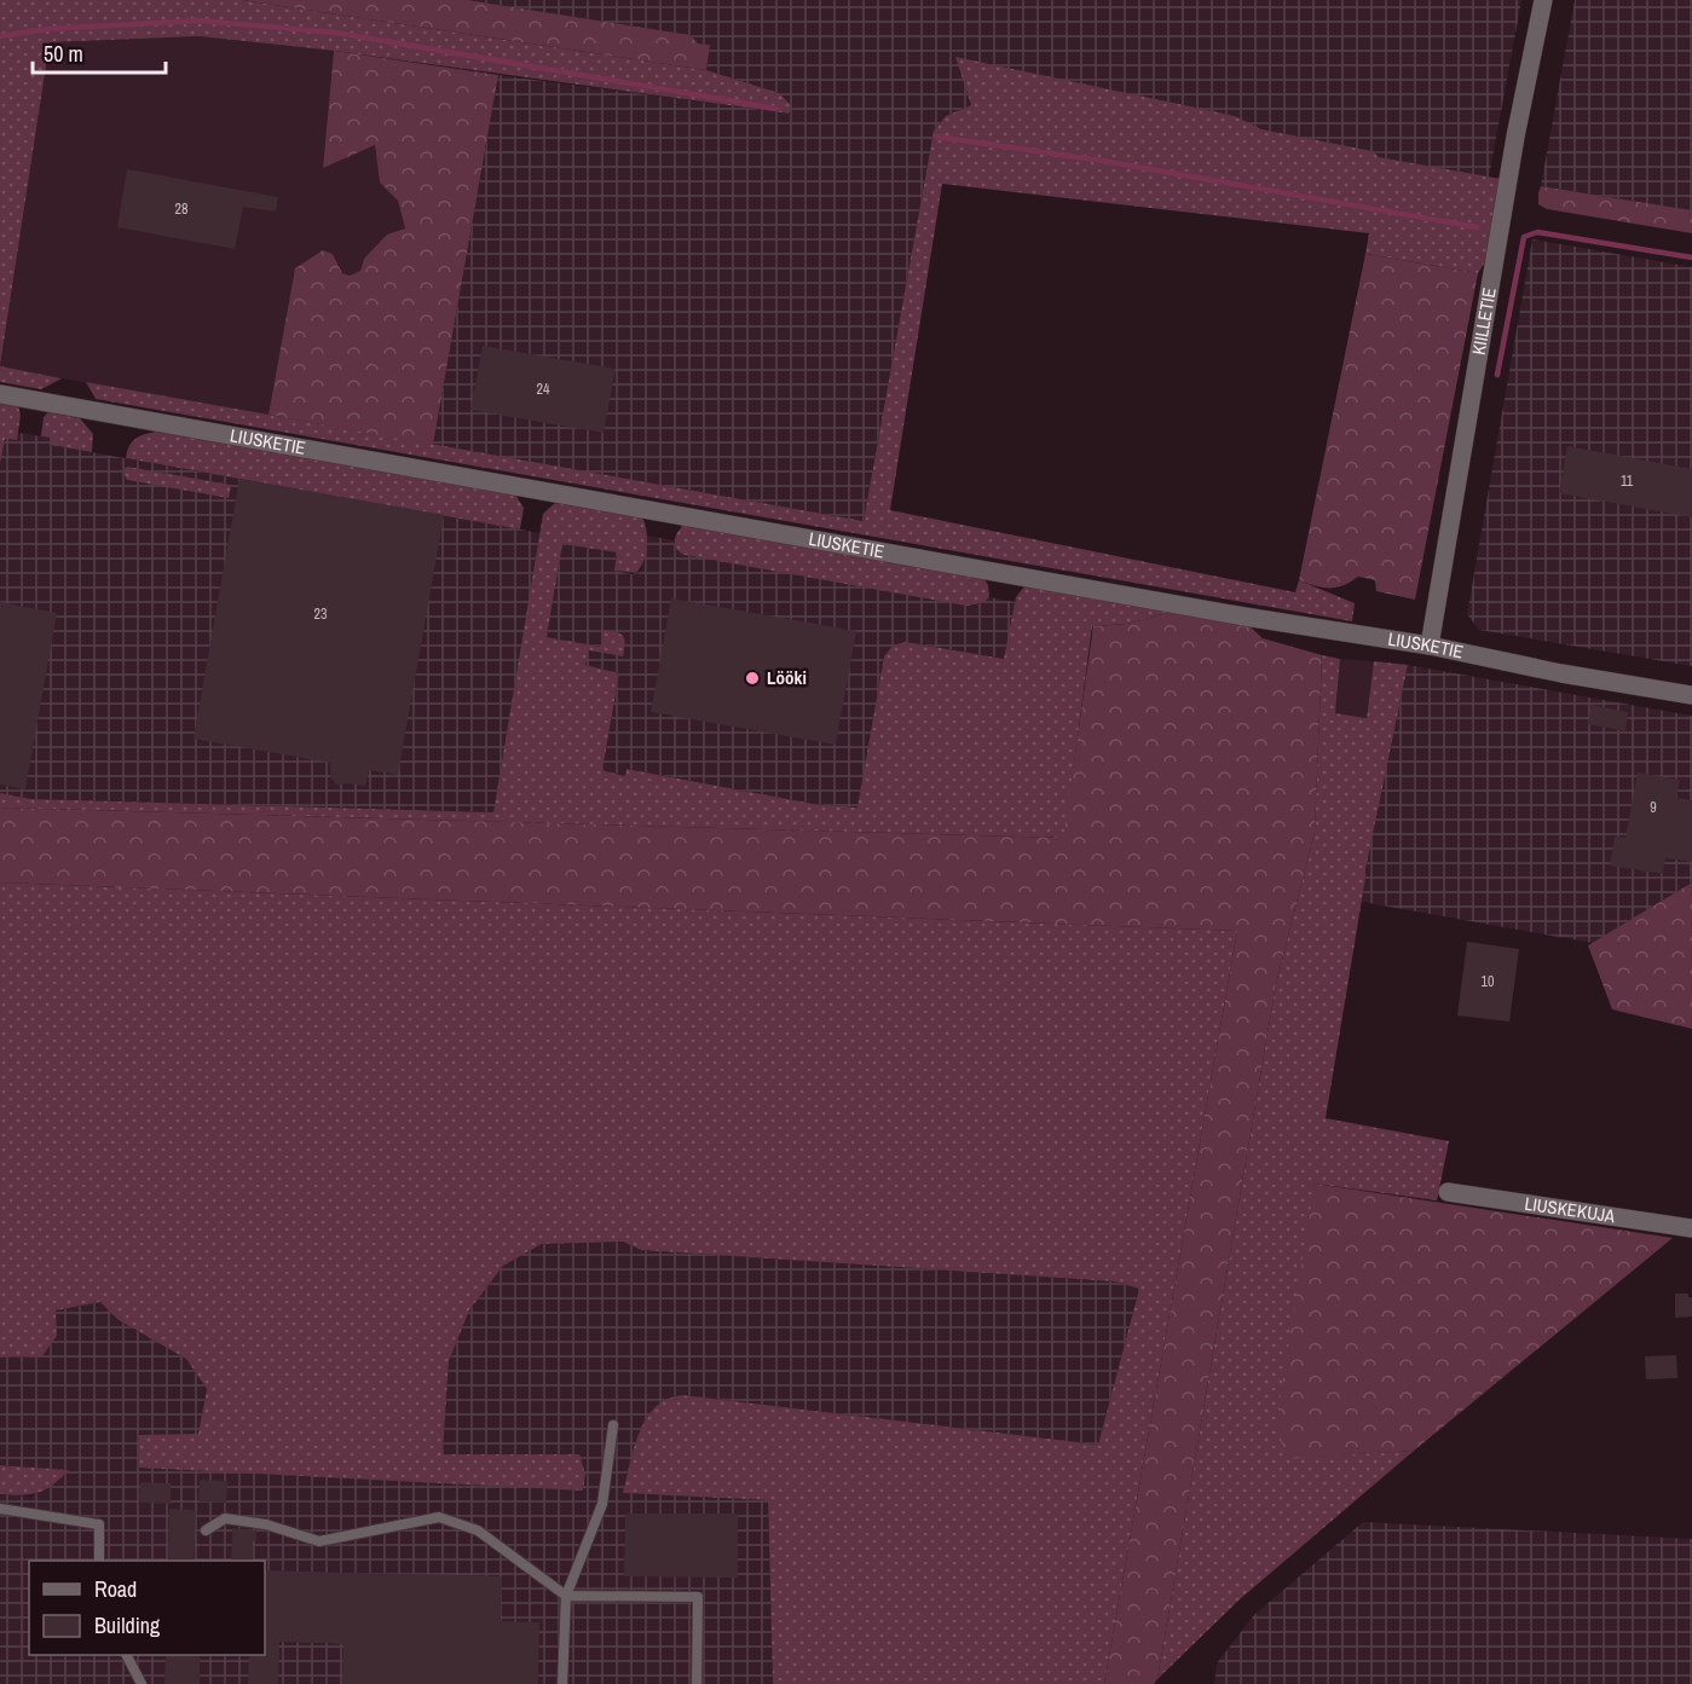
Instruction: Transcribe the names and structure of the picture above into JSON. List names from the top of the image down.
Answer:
{
  "streets": {
    "street": ["KIILLETIE", "LIUSKETIE", "LIUSKEKUJA"]
  },
  "crossings": [
    ["KIILLETIE", "LIUSKETIE"]
  ],
  "places": ["Lööki"],
  "house_numbers": [
    "28",
    "24",
    "11",
    "23",
    "9",
    "10"
  ],
  "legend": ["Road", "Building"],
  "scale_bar": "50 m"
}
